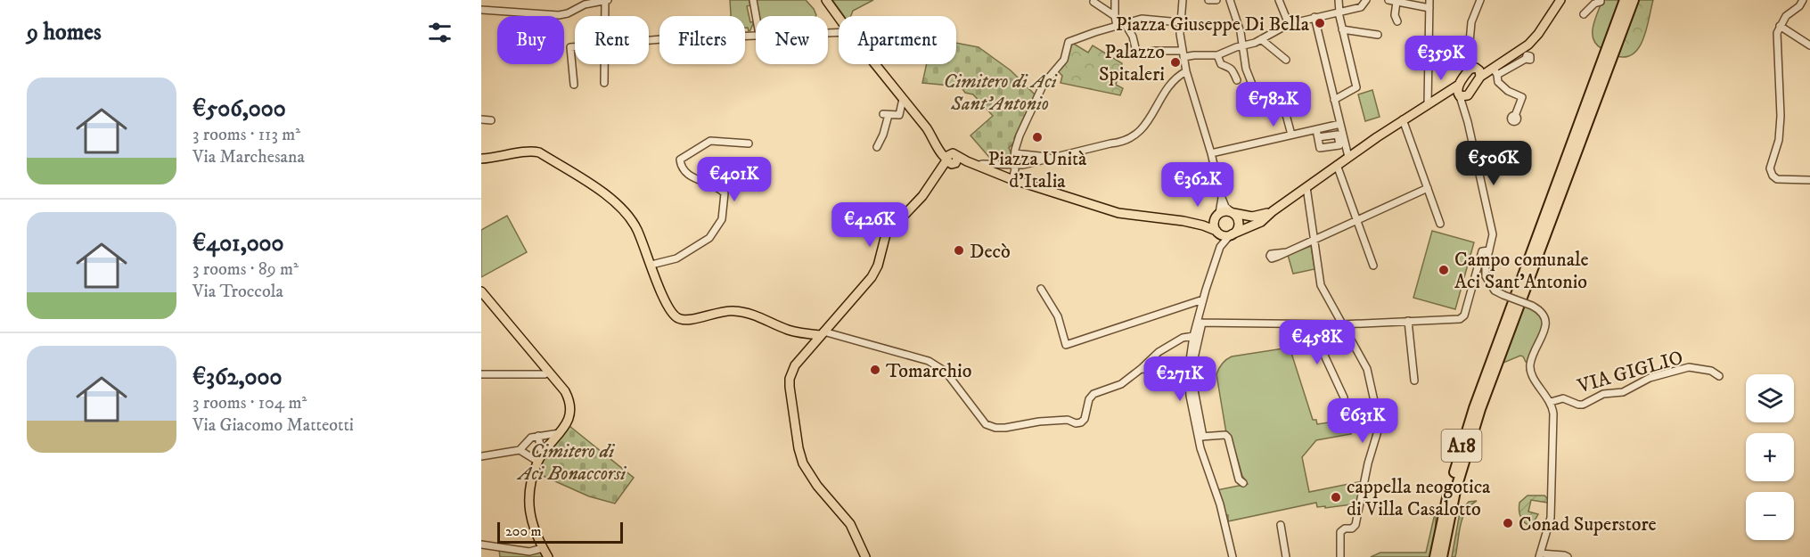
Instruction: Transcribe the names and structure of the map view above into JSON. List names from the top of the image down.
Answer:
{
  "streets": {
    "highway": ["A18"],
    "street": ["VIA GIGLIO"]
  },
  "parks": ["Cimitero di Aci Sant'Antonio", "Cimitero di Aci Bonaccorsi"],
  "places": [
    "Piazza Giuseppe Di Bella",
    "Palazzo Spitaleri",
    "Piazza Unità d'Italia",
    "Decò",
    "Campo comunale Aci Sant'Antonio",
    "Tomarchio",
    "cappella neogotica di Villa Casalotto",
    "Conad Superstore"
  ],
  "scale_bar": "200 m",
  "page": {
    "heading": "9 homes",
    "chip": [
      "Buy",
      "Rent",
      "Filters",
      "New",
      "Apartment"
    ],
    "price": [
      "€359K",
      "€782K",
      "€506K",
      "€401K",
      "€362K",
      "€426K",
      "€458K",
      "€271K",
      "€631K"
    ],
    "list": [
      {
        "name": "€506,000",
        "note": "3 rooms · 113 m² · Via Marchesana"
      },
      {
        "name": "€401,000",
        "note": "3 rooms · 89 m² · Via Troccola"
      },
      {
        "name": "€362,000",
        "note": "3 rooms · 104 m² · Via Giacomo Matteotti"
      }
    ],
    "map_buttons": ["+", "−"],
    "scale": "200 m"
  }
}
